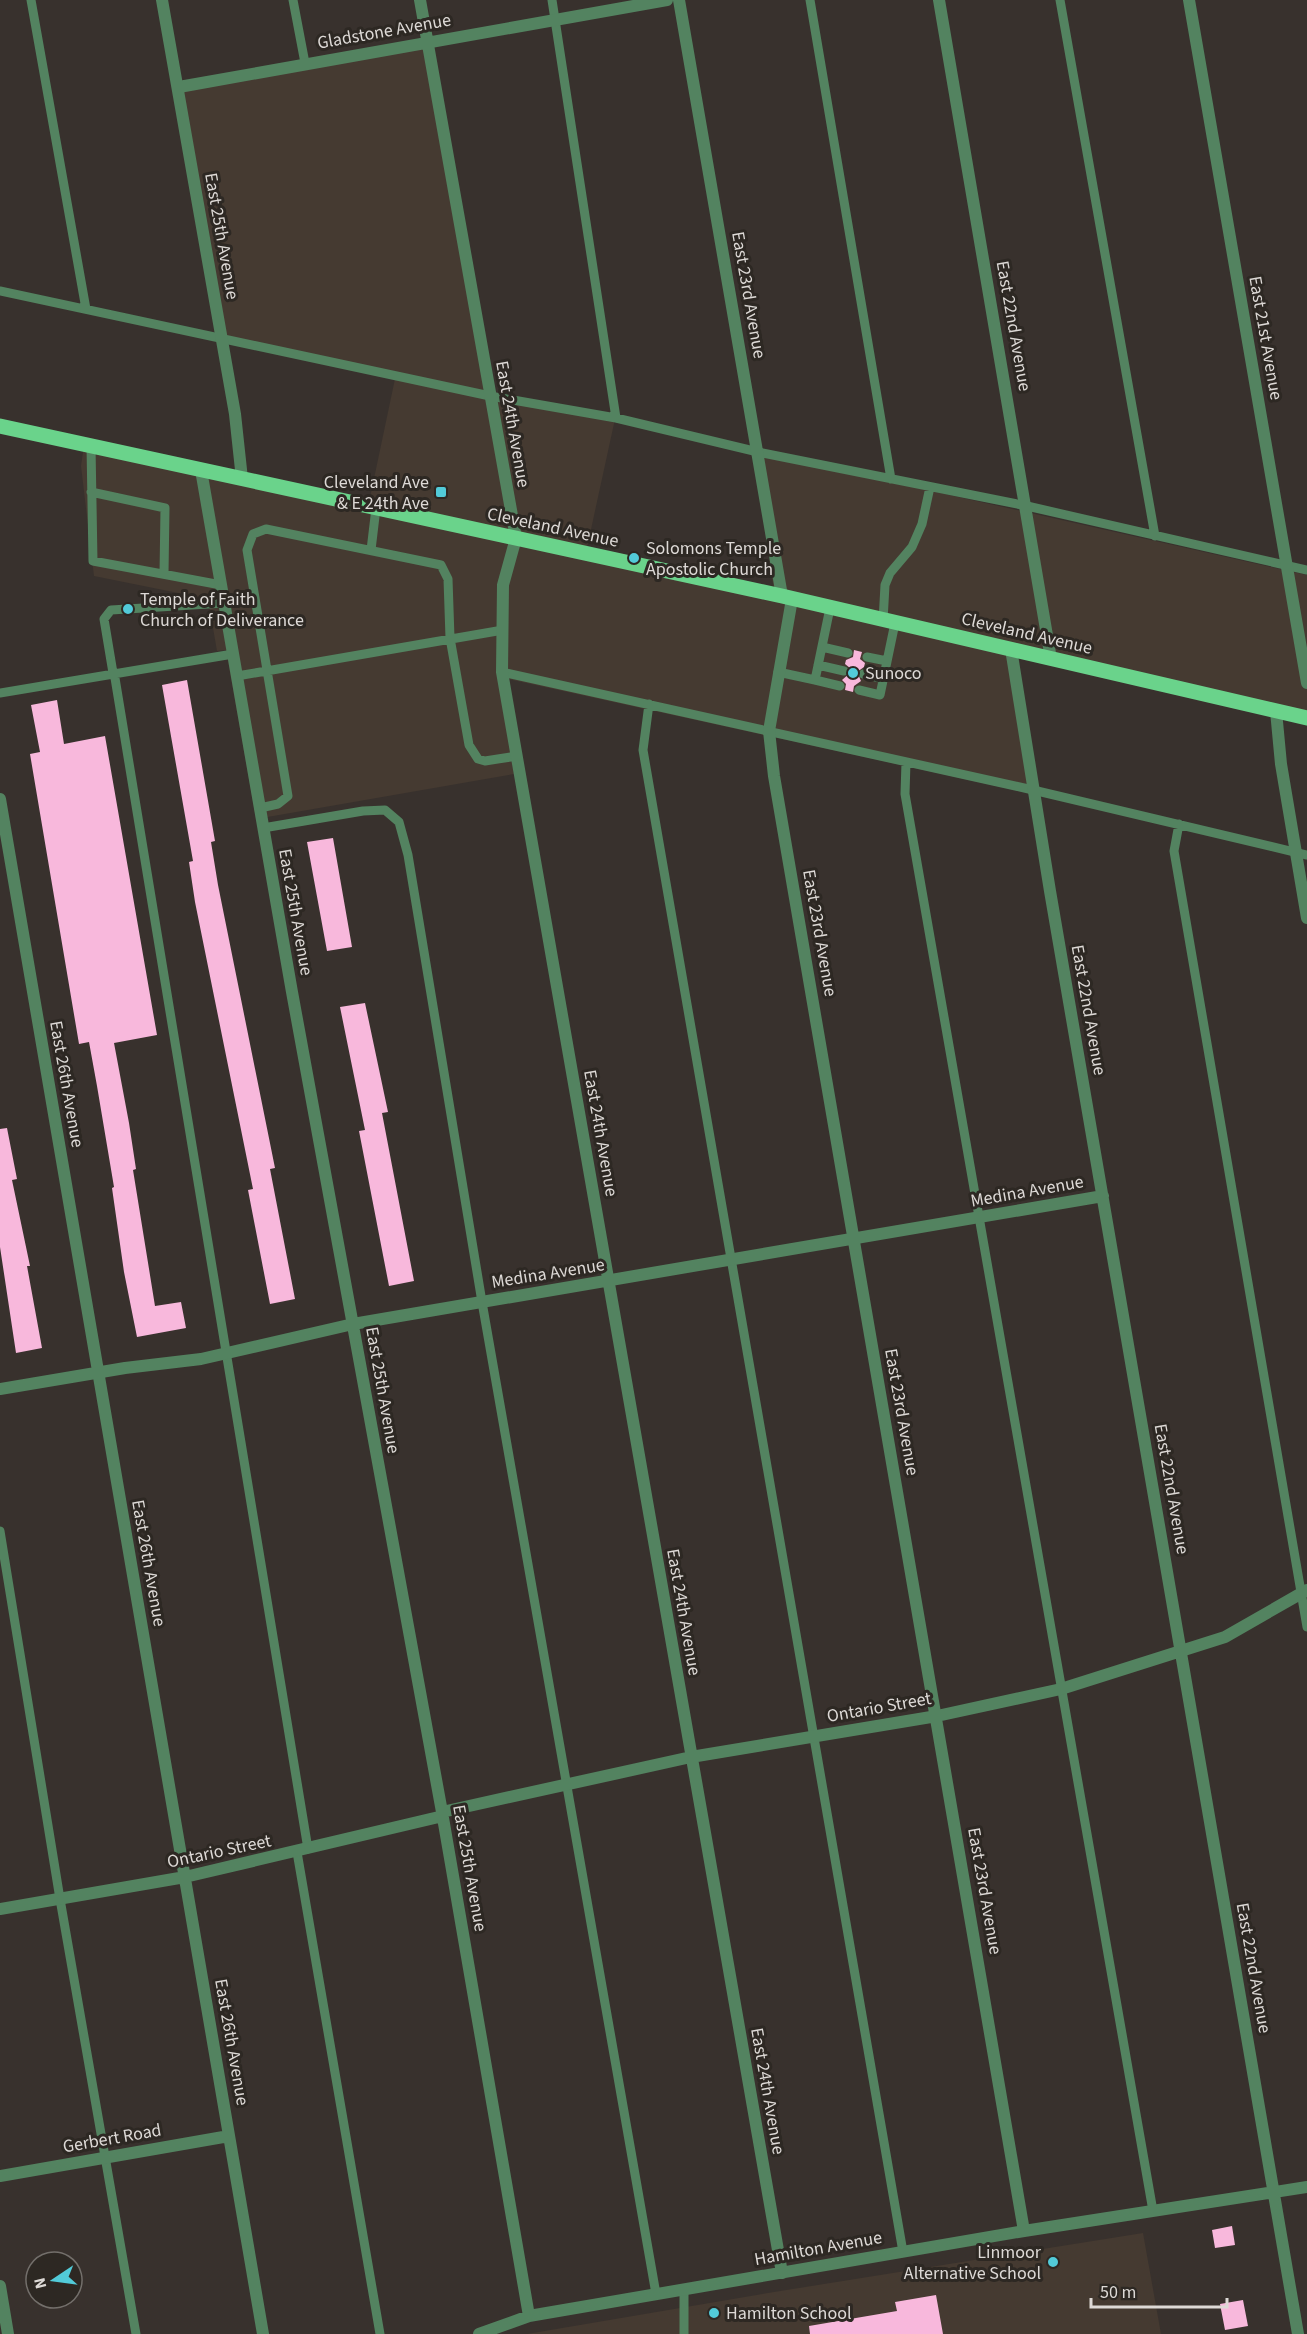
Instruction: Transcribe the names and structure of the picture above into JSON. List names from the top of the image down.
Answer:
{
  "streets": {
    "main road": ["Cleveland Avenue"],
    "street": [
      "Gladstone Avenue",
      "East 25th Avenue",
      "East 23rd Avenue",
      "East 22nd Avenue",
      "East 21st Avenue",
      "East 24th Avenue",
      "East 26th Avenue",
      "Medina Avenue",
      "Ontario Street",
      "Gerbert Road",
      "Hamilton Avenue"
    ]
  },
  "crossings": [
    ["Gladstone Avenue", "East 25th Avenue"],
    ["Gladstone Avenue", "East 24th Avenue"],
    ["East 25th Avenue", "Cleveland Avenue"],
    ["East 25th Avenue", "Medina Avenue"],
    ["East 25th Avenue", "Ontario Street"],
    ["East 25th Avenue", "Hamilton Avenue"],
    ["East 23rd Avenue", "Cleveland Avenue"],
    ["East 23rd Avenue", "Medina Avenue"],
    ["East 23rd Avenue", "Ontario Street"],
    ["East 23rd Avenue", "Hamilton Avenue"],
    ["East 22nd Avenue", "Cleveland Avenue"],
    ["East 22nd Avenue", "Medina Avenue"],
    ["East 22nd Avenue", "Ontario Street"],
    ["East 22nd Avenue", "Hamilton Avenue"],
    ["East 24th Avenue", "Cleveland Avenue"],
    ["East 24th Avenue", "Medina Avenue"],
    ["East 24th Avenue", "Ontario Street"],
    ["East 24th Avenue", "Hamilton Avenue"],
    ["East 26th Avenue", "Medina Avenue"],
    ["East 26th Avenue", "Ontario Street"],
    ["East 26th Avenue", "Gerbert Road"]
  ],
  "places": {
    "transit": ["Cleveland Ave & E 24th Ave"],
    "other": [
      "Solomons Temple Apostolic Church",
      "Temple of Faith Church of Deliverance",
      "Sunoco",
      "Linmoor Alternative School",
      "Hamilton School"
    ]
  },
  "scale_bar": "50 m",
  "north": "left"
}
